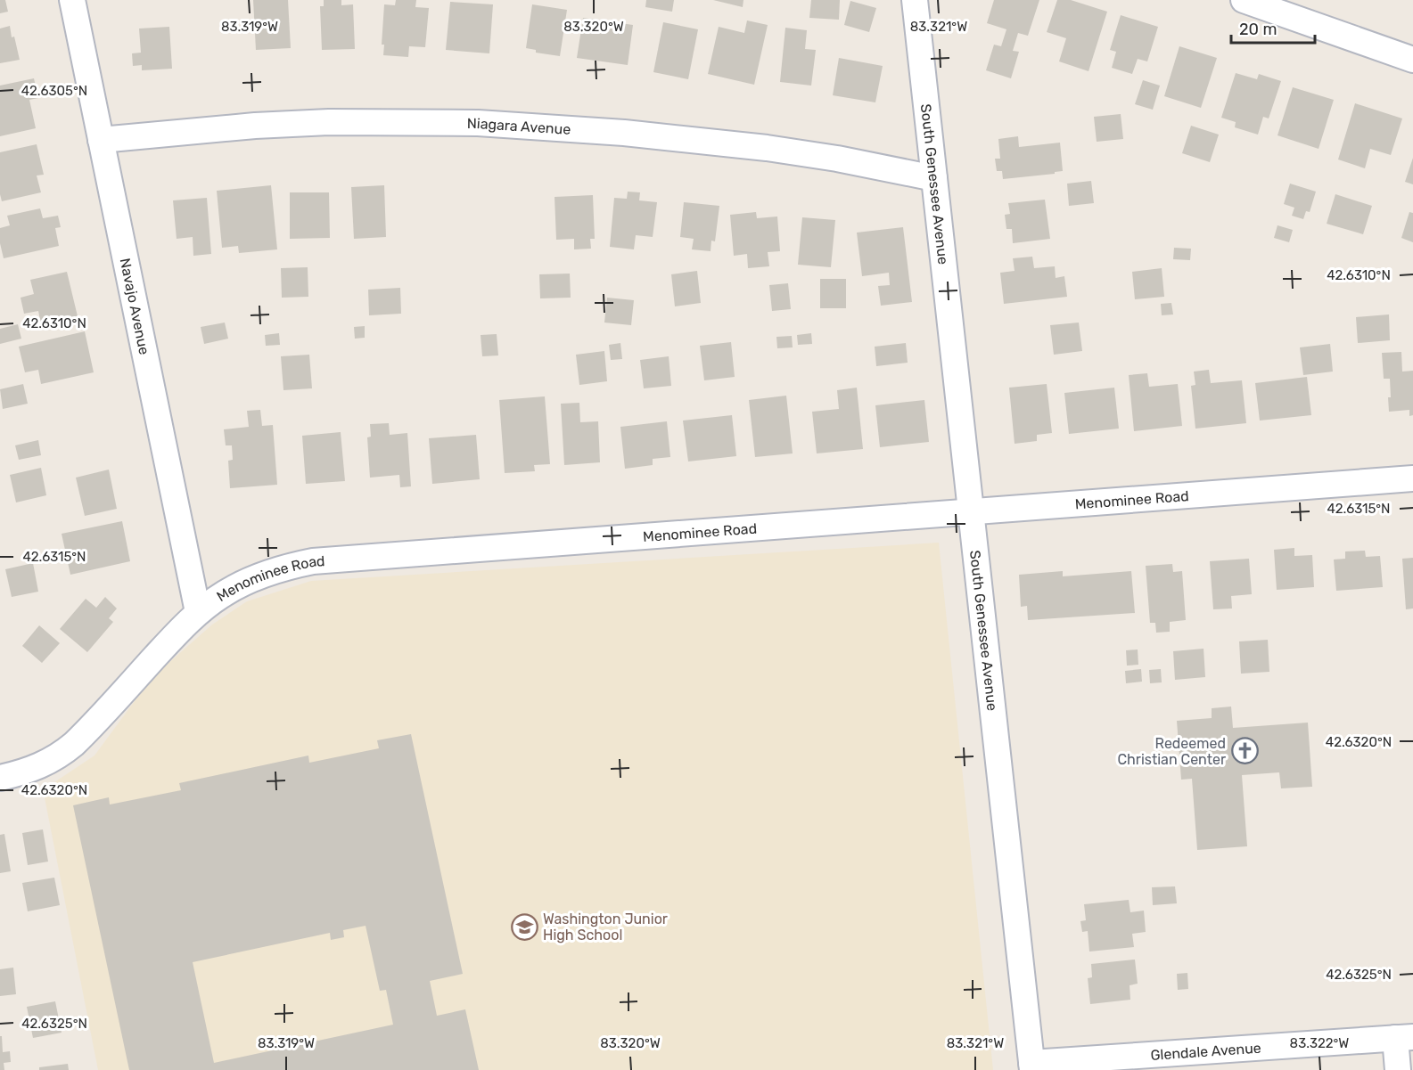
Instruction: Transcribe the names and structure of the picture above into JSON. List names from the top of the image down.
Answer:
{
  "streets": {
    "street": [
      "Niagara Avenue",
      "South Genessee Avenue",
      "Navajo Avenue",
      "Menominee Road",
      "Glendale Avenue"
    ]
  },
  "crossings": [
    ["Niagara Avenue", "South Genessee Avenue"],
    ["Niagara Avenue", "Navajo Avenue"],
    ["South Genessee Avenue", "Menominee Road"],
    ["South Genessee Avenue", "Glendale Avenue"],
    ["Navajo Avenue", "Menominee Road"]
  ],
  "places": {
    "church": ["Redeemed Christian Center"],
    "school or university": ["Washington Junior High School"]
  },
  "scale_bar": "20 m",
  "coordinates": [
    "83.319°W",
    "83.320°W",
    "83.321°W",
    "42.6305°N",
    "42.6310°N",
    "42.6315°N",
    "42.6320°N",
    "42.6325°N",
    "83.322°W"
  ]
}
